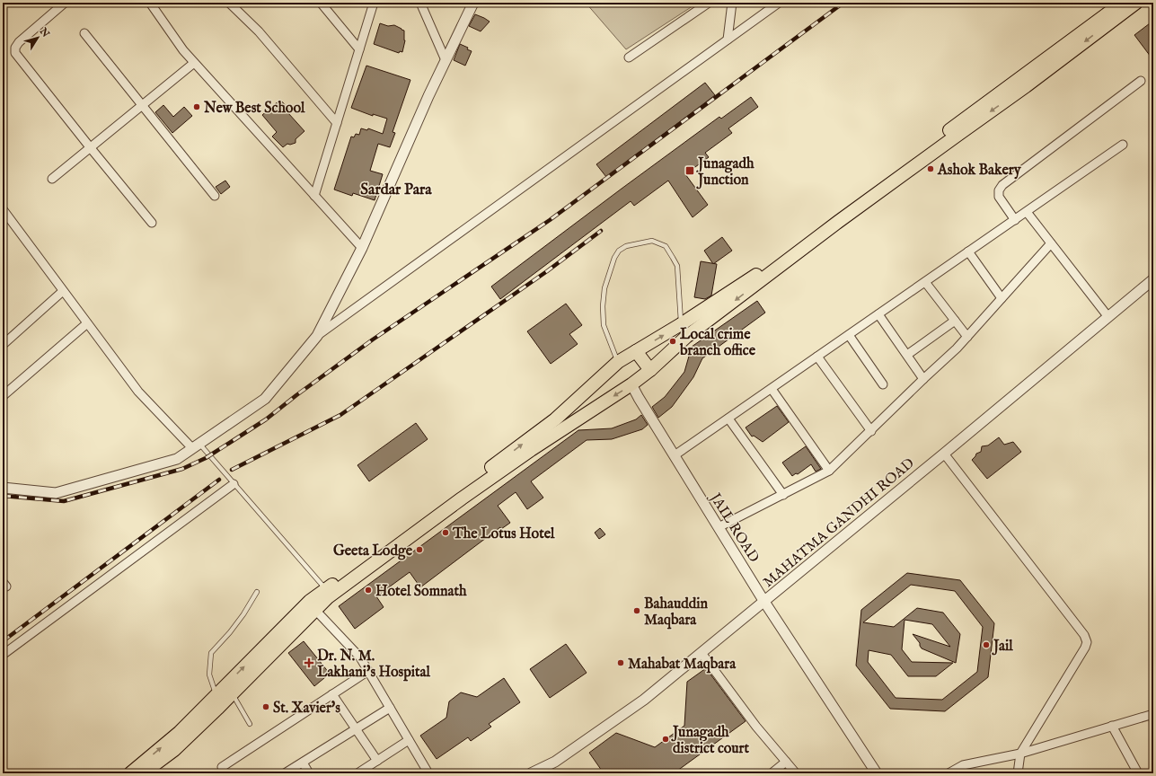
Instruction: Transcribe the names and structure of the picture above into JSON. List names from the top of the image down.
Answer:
{
  "streets": {
    "street": ["MAHATMA GANDHI ROAD", "JAIL ROAD"]
  },
  "crossings": [
    ["MAHATMA GANDHI ROAD", "JAIL ROAD"]
  ],
  "districts": ["Sardar Para"],
  "places": {
    "other": [
      "New Best School",
      "Ashok Bakery",
      "Local crime branch office",
      "The Lotus Hotel",
      "Geeta Lodge",
      "Hotel Somnath",
      "Bahauddin Maqbara",
      "Jail",
      "Mahabat Maqbara",
      "St. Xavier's",
      "Junagadh district court"
    ],
    "transit": ["Junagadh Junction"],
    "health": ["Dr. N. M. Lakhani's Hospital"]
  },
  "north": "top right"
}
